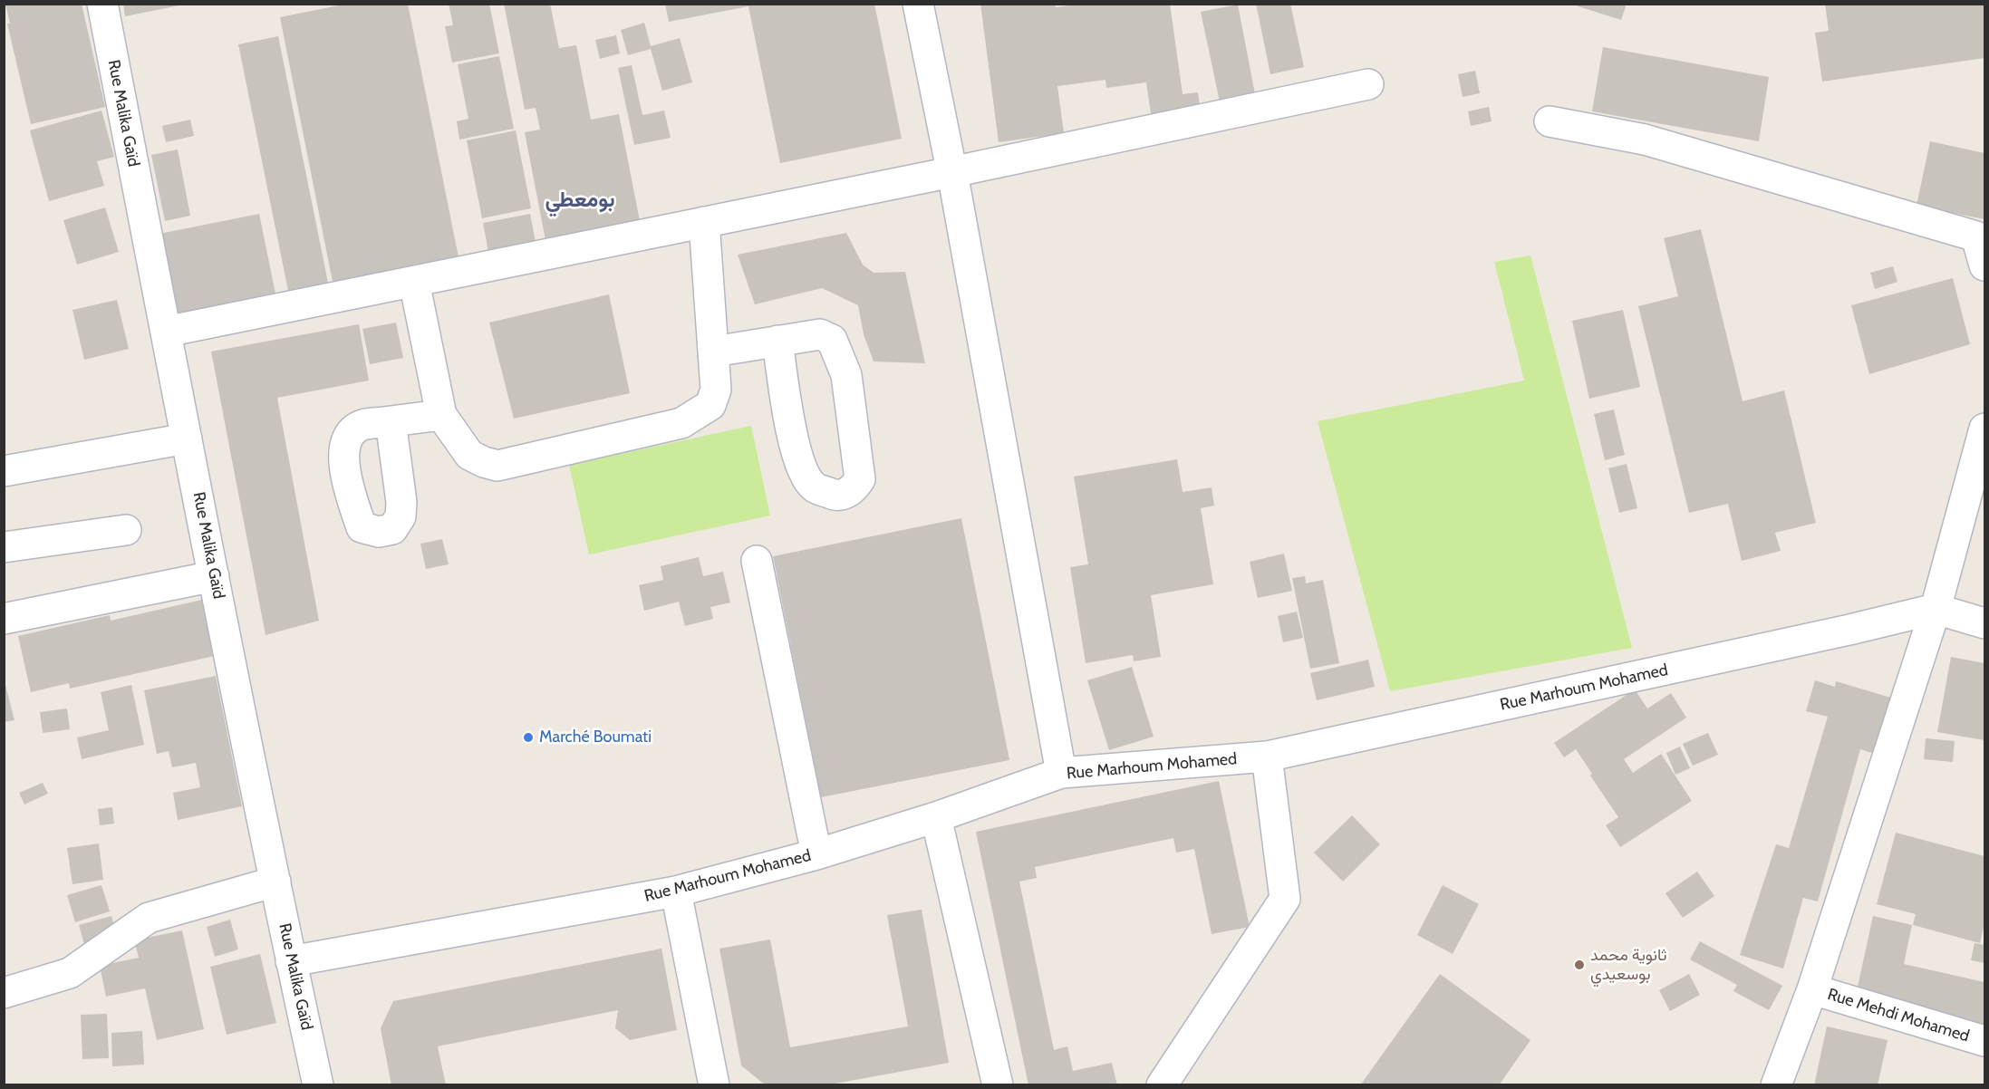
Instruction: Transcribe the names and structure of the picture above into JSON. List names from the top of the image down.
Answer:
{
  "streets": {
    "street": ["Rue Malika Gaïd", "Rue Marhoum Mohamed", "Rue Mehdi Mohamed"]
  },
  "crossings": [
    ["Rue Malika Gaïd", "Rue Marhoum Mohamed"]
  ],
  "districts": ["بومعطي"],
  "places": ["Marché Boumati", "ثانوية محمد بوسعيدي"]
}
